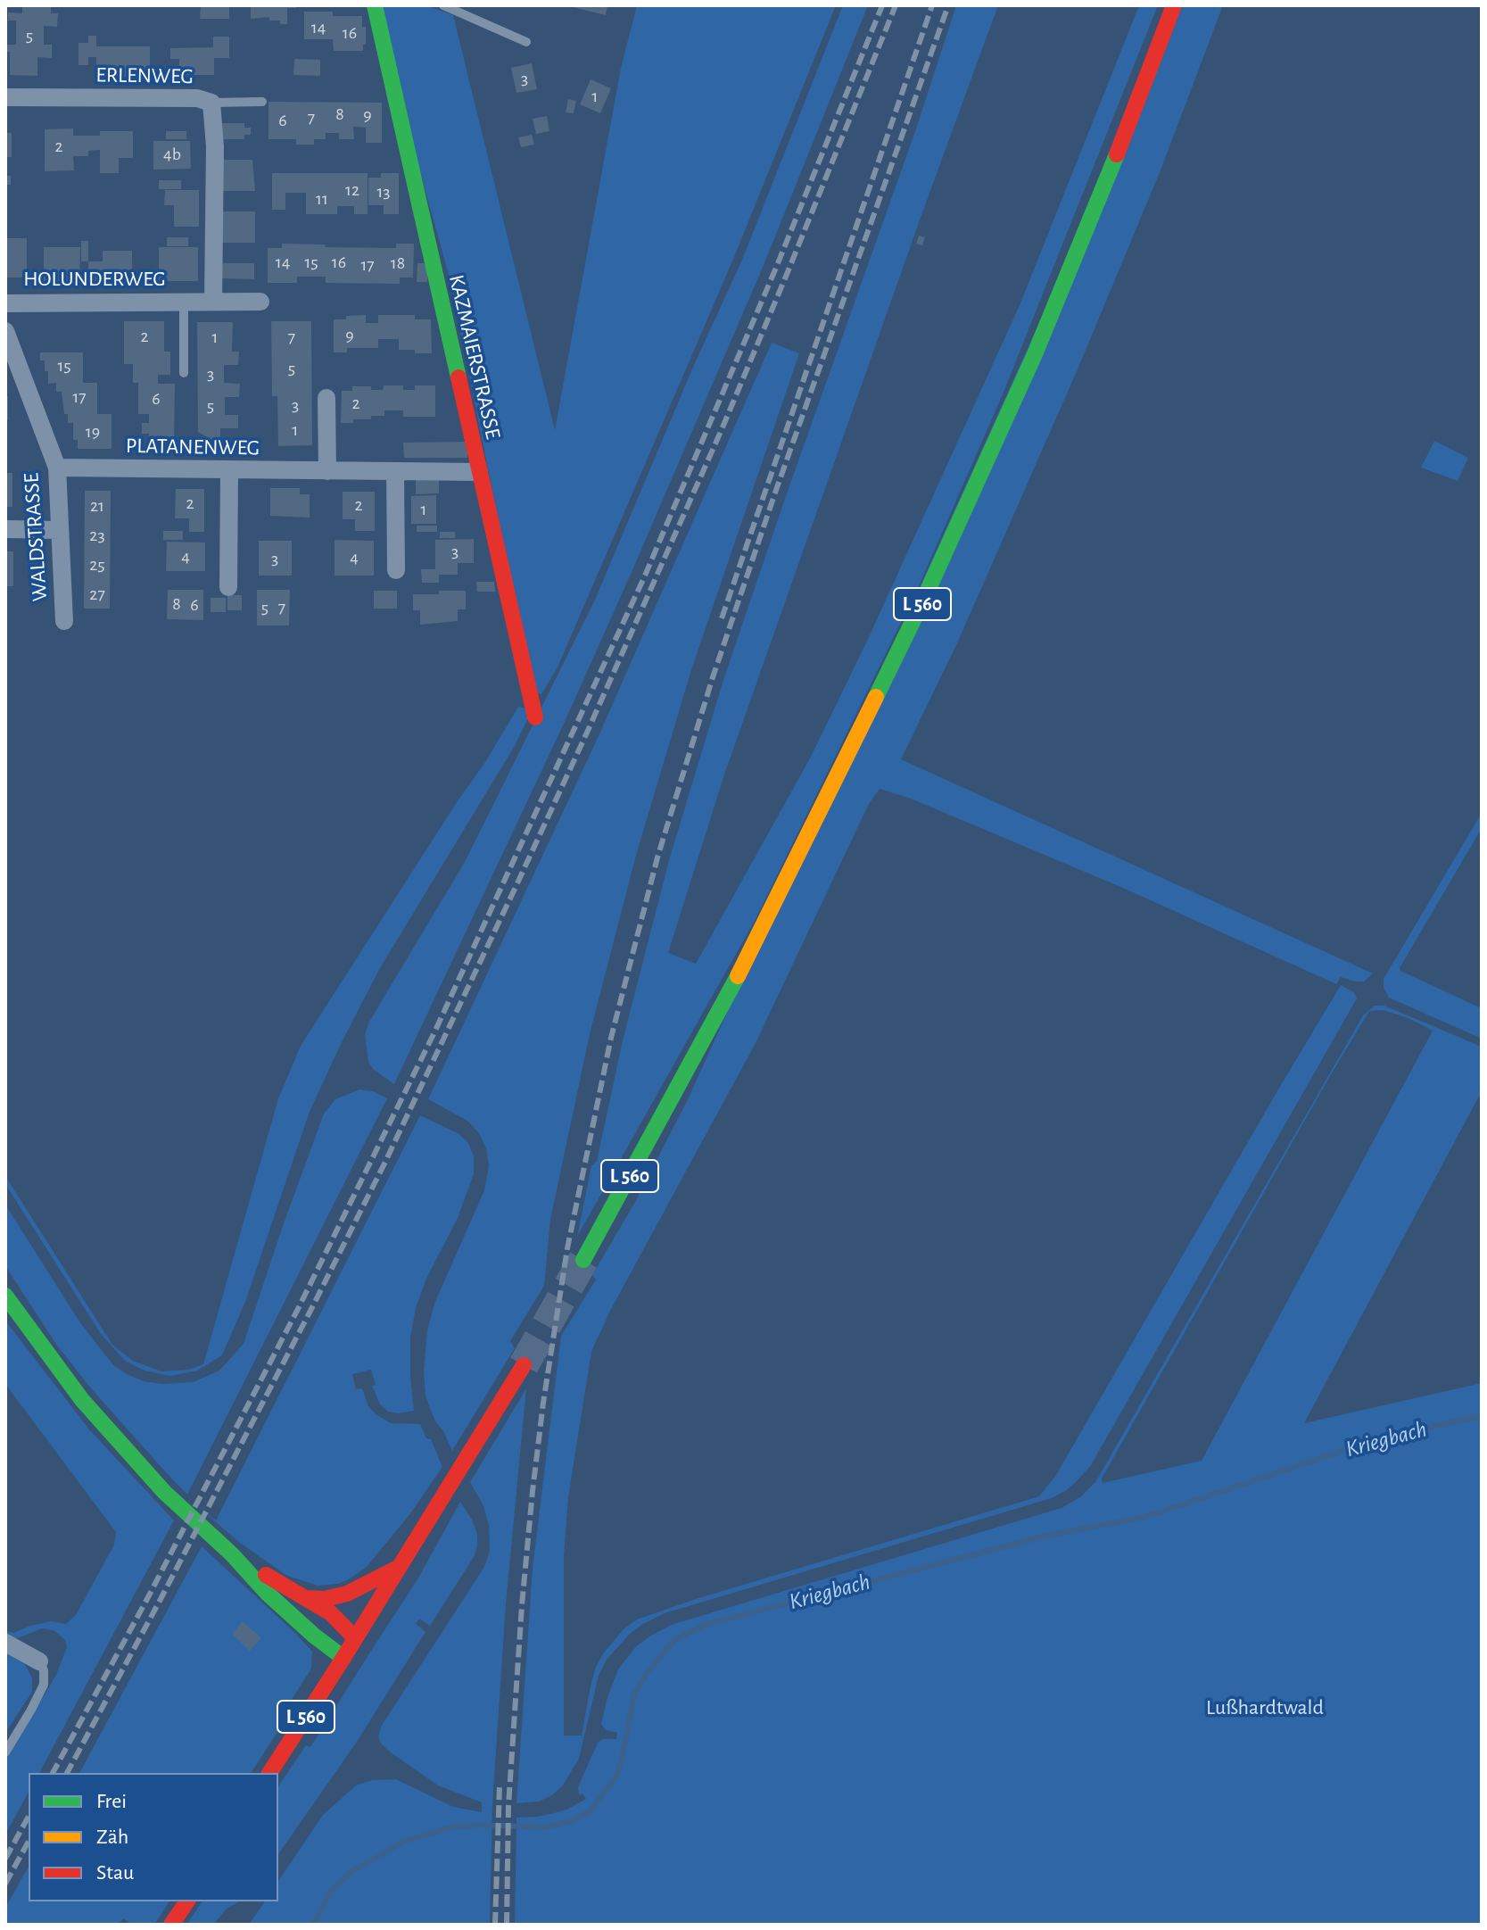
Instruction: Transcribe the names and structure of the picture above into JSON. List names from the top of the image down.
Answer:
{
  "streets": {
    "main road": ["KAZMAIERSTRASSE", "L 560"],
    "street": [
      "ERLENWEG",
      "HOLUNDERWEG",
      "PLATANENWEG",
      "WALDSTRASSE"
    ]
  },
  "crossings": [
    ["ERLENWEG", "HOLUNDERWEG"],
    ["KAZMAIERSTRASSE", "PLATANENWEG"],
    ["PLATANENWEG", "WALDSTRASSE"]
  ],
  "water": ["Kriegbach"],
  "parks": ["Lußhardtwald"],
  "house_numbers": [
    "14",
    "16",
    "5",
    "3",
    "1",
    "8",
    "9",
    "7",
    "6",
    "2",
    "4b",
    "12",
    "13",
    "11",
    "14",
    "15",
    "16",
    "18",
    "17",
    "9",
    "2",
    "1",
    "7",
    "15",
    "5",
    "3",
    "17",
    "6",
    "2",
    "3",
    "5",
    "1",
    "19",
    "2",
    "2",
    "21",
    "1",
    "23",
    "3",
    "4",
    "4",
    "3",
    "25",
    "27",
    "8",
    "6",
    "5",
    "7"
  ],
  "legend": ["Frei", "Zäh", "Stau"]
}
